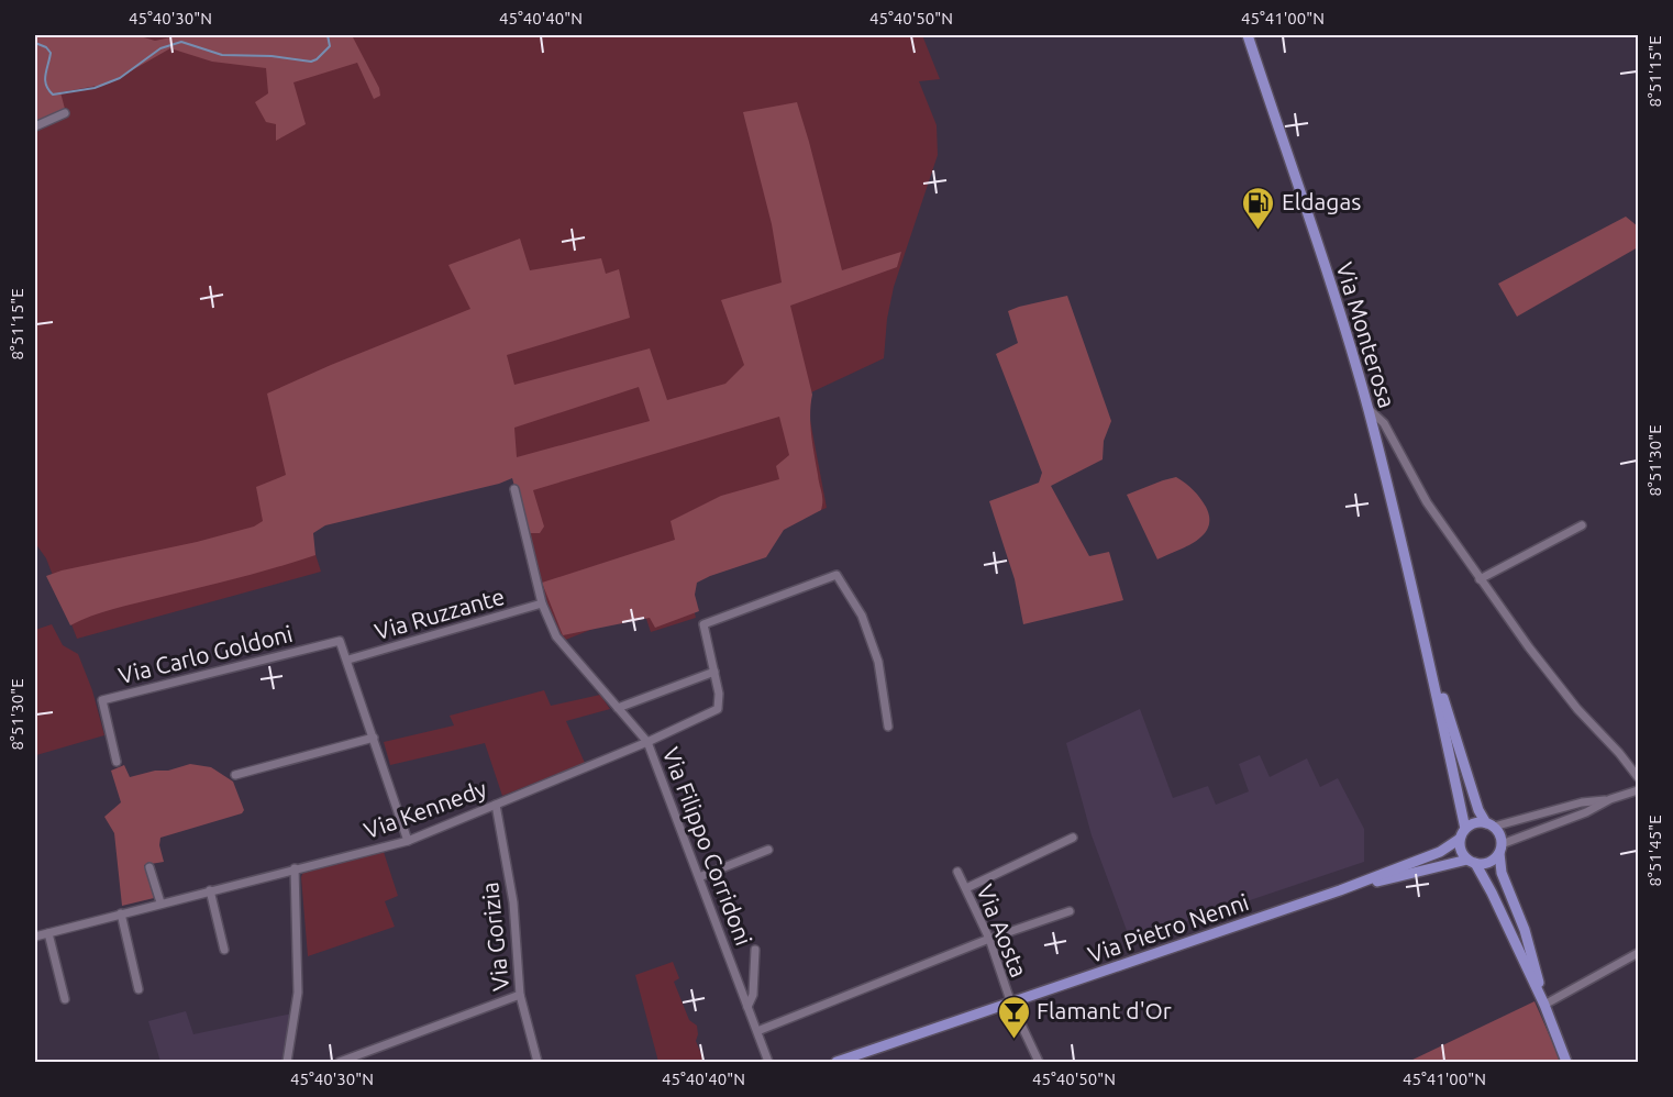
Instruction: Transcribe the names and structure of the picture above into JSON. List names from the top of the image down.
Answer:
{
  "streets": {
    "main road": ["Via Monterosa", "Via Pietro Nenni"],
    "street": [
      "Via Ruzzante",
      "Via Carlo Goldoni",
      "Via Kennedy",
      "Via Filippo Corridoni",
      "Via Aosta",
      "Via Gorizia"
    ]
  },
  "crossings": [
    ["Via Monterosa", "Via Pietro Nenni"],
    ["Via Ruzzante", "Via Carlo Goldoni"],
    ["Via Ruzzante", "Via Filippo Corridoni"],
    ["Via Kennedy", "Via Filippo Corridoni"],
    ["Via Kennedy", "Via Gorizia"],
    ["Via Pietro Nenni", "Via Aosta"]
  ],
  "places": {
    "fuel station": ["Eldagas"],
    "bar": ["Flamant d'Or"]
  },
  "coordinates": [
    "45°40'30\"N",
    "45°40'40\"N",
    "45°40'50\"N",
    "45°41'00\"N",
    "8°51'15\"E",
    "8°51'30\"E",
    "8°51'45\"E"
  ]
}
